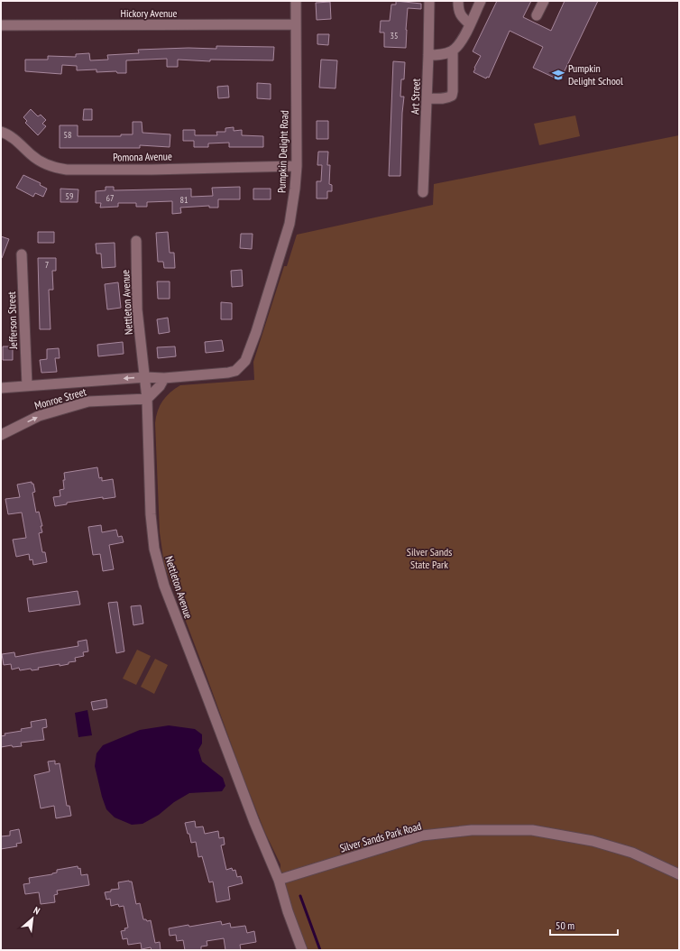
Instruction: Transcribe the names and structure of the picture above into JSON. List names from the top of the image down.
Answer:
{
  "streets": {
    "street": [
      "Hickory Avenue",
      "Art Street",
      "Pumpkin Delight Road",
      "Pomona Avenue",
      "Nettleton Avenue",
      "Jefferson Street",
      "Monroe Street",
      "Silver Sands Park Road"
    ]
  },
  "crossings": [
    ["Hickory Avenue", "Pumpkin Delight Road"],
    ["Pumpkin Delight Road", "Pomona Avenue"],
    ["Pumpkin Delight Road", "Monroe Street"],
    ["Nettleton Avenue", "Monroe Street"],
    ["Nettleton Avenue", "Silver Sands Park Road"],
    ["Jefferson Street", "Monroe Street"]
  ],
  "parks": ["Silver Sands State Park"],
  "places": {
    "school or university": ["Pumpkin Delight School"]
  },
  "house_numbers": [
    "35",
    "58",
    "59",
    "67",
    "81",
    "7"
  ],
  "scale_bar": "50 m",
  "north": "top right"
}
